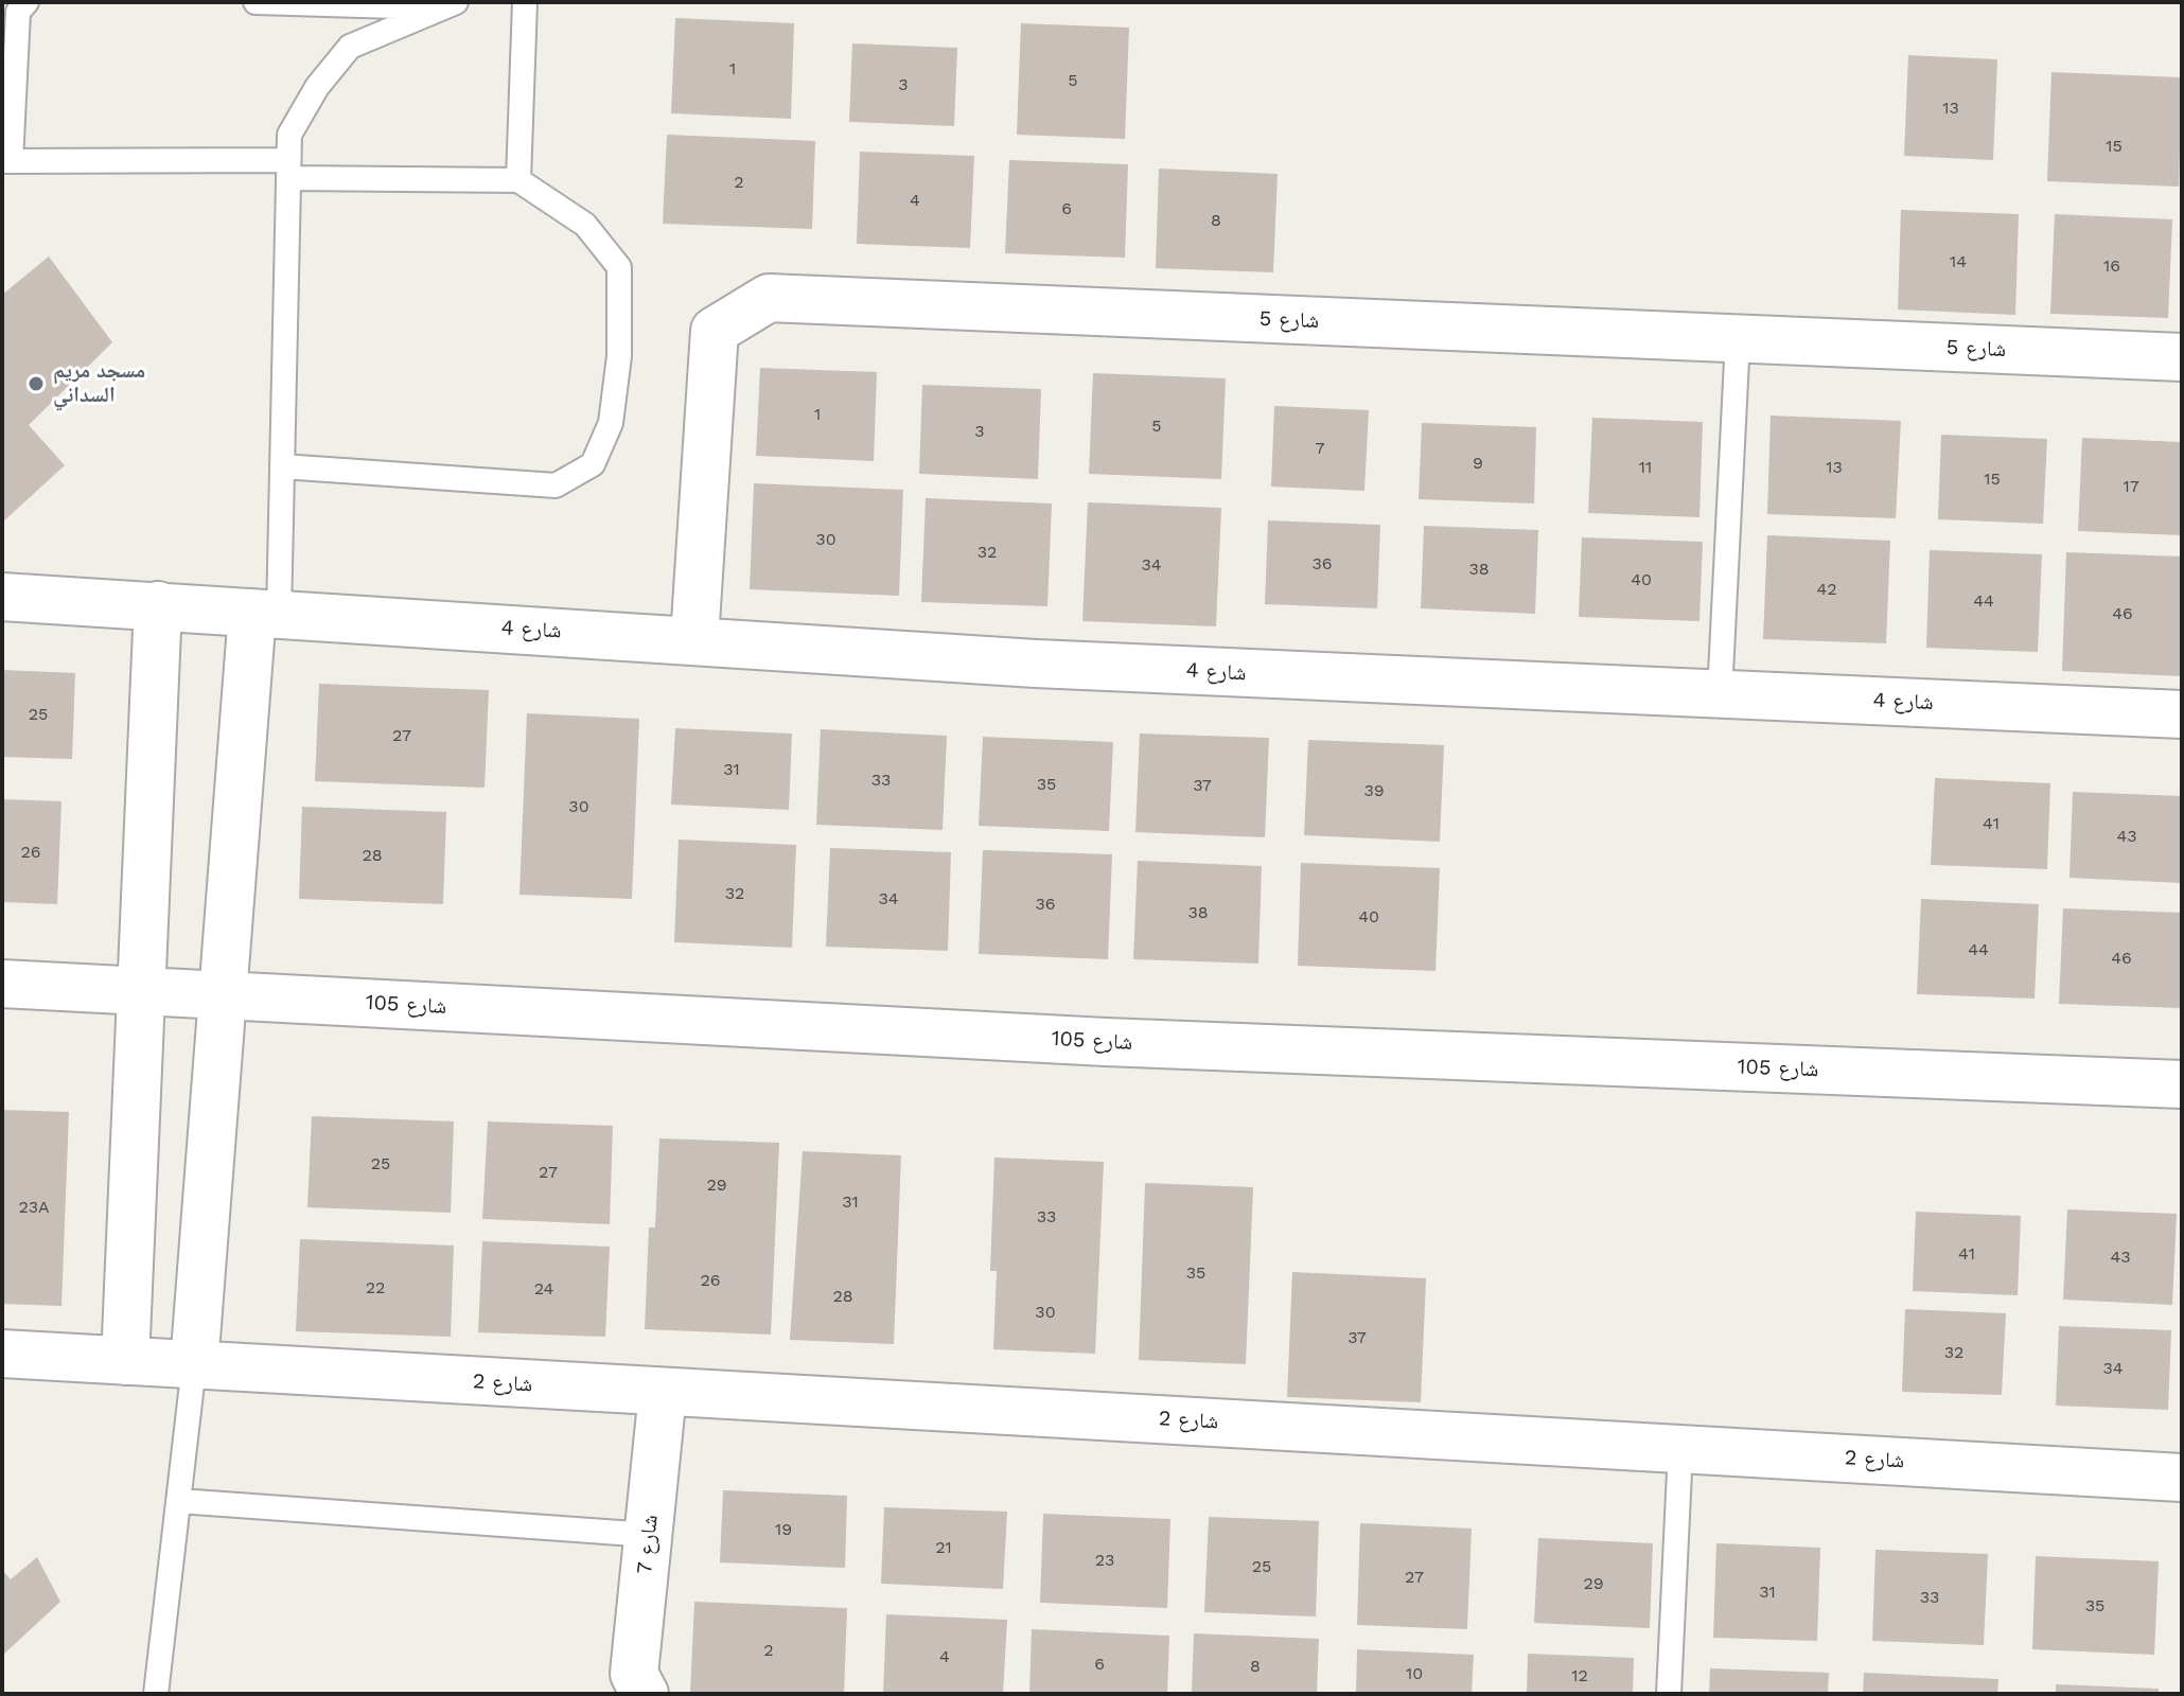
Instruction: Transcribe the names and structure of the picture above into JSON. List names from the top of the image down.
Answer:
{
  "streets": {
    "street": [
      "شارع 5",
      "شارع 4",
      "شارع 105",
      "شارع 2",
      "شارع 7"
    ]
  },
  "crossings": [
    ["شارع 5", "شارع 4"],
    ["شارع 2", "شارع 7"]
  ],
  "places": ["مسجد مريم السداني"],
  "house_numbers": [
    "1",
    "5",
    "3",
    "13",
    "15",
    "2",
    "4",
    "6",
    "8",
    "14",
    "16",
    "1",
    "5",
    "3",
    "7",
    "9",
    "11",
    "13",
    "15",
    "17",
    "30",
    "32",
    "36",
    "34",
    "38",
    "40",
    "42",
    "44",
    "46",
    "25",
    "27",
    "31",
    "33",
    "35",
    "37",
    "39",
    "30",
    "41",
    "43",
    "26",
    "28",
    "32",
    "34",
    "36",
    "38",
    "40",
    "44",
    "46",
    "25",
    "27",
    "29",
    "31",
    "23A",
    "33",
    "41",
    "43",
    "35",
    "26",
    "22",
    "24",
    "28",
    "30",
    "37",
    "32",
    "34",
    "19",
    "21",
    "23",
    "25",
    "27",
    "29",
    "31",
    "33",
    "35",
    "2",
    "4",
    "6",
    "8",
    "10",
    "12"
  ]
}
